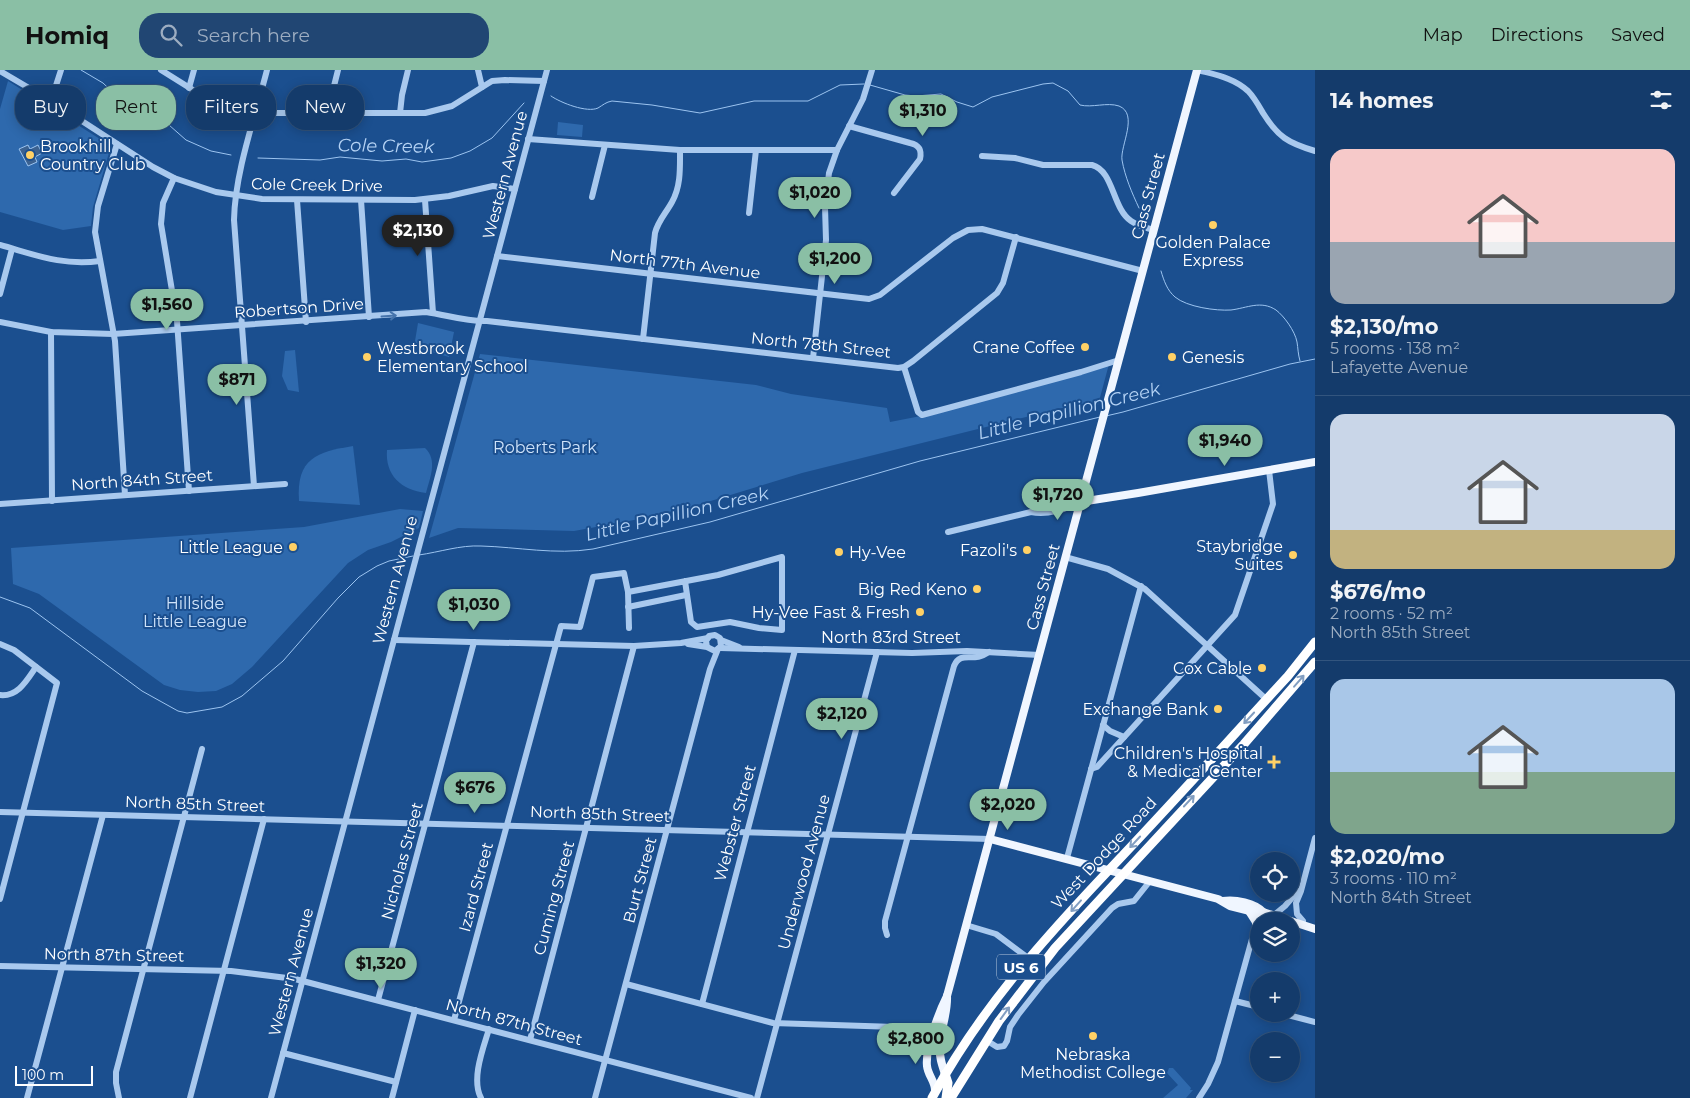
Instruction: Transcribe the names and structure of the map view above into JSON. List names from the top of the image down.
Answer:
{
  "streets": {
    "highway": ["West Dodge Road", "US 6"],
    "main road": ["Cass Street"],
    "street": [
      "Western Avenue",
      "Cole Creek Drive",
      "North 77th Avenue",
      "Robertson Drive",
      "North 78th Street",
      "North 84th Street",
      "North 83rd Street",
      "North 85th Street",
      "Webster Street",
      "Nicholas Street",
      "Underwood Avenue",
      "Burt Street",
      "Izard Street",
      "Cuming Street",
      "North 87th Street"
    ]
  },
  "crossings": [
    ["Western Avenue", "Cole Creek Drive"],
    ["Western Avenue", "North 77th Avenue"],
    ["Western Avenue", "Robertson Drive"],
    ["Western Avenue", "North 78th Street"],
    ["Western Avenue", "North 85th Street"],
    ["Western Avenue", "North 87th Street"],
    ["Cass Street", "North 77th Avenue"],
    ["Cass Street", "North 78th Street"],
    ["Cass Street", "North 83rd Street"],
    ["Cass Street", "North 85th Street"],
    ["Cass Street", "West Dodge Road"],
    ["Robertson Drive", "North 78th Street"],
    ["North 83rd Street", "Webster Street"],
    ["North 83rd Street", "Underwood Avenue"],
    ["North 83rd Street", "Burt Street"],
    ["North 85th Street", "Webster Street"],
    ["North 85th Street", "Nicholas Street"],
    ["North 85th Street", "Underwood Avenue"],
    ["North 85th Street", "Burt Street"],
    ["North 85th Street", "Izard Street"],
    ["North 85th Street", "Cuming Street"],
    ["Nicholas Street", "North 87th Street"],
    ["Burt Street", "North 87th Street"],
    ["Izard Street", "North 87th Street"],
    ["Cuming Street", "North 87th Street"]
  ],
  "water": ["Cole Creek", "Little Papillion Creek"],
  "parks": ["Roberts Park", "Hillside Little League"],
  "places": {
    "other": [
      "Brookhill Country Club",
      "Golden Palace Express",
      "Crane Coffee",
      "Westbrook Elementary School",
      "Genesis",
      "Little League",
      "Fazoli's",
      "Hy-Vee",
      "Staybridge Suites",
      "Big Red Keno",
      "Hy-Vee Fast & Fresh",
      "Cox Cable",
      "Exchange Bank",
      "Nebraska Methodist College"
    ],
    "health": ["Children's Hospital & Medical Center"]
  },
  "scale_bar": "100 m",
  "page": {
    "header": "Homiq",
    "search": "Search here",
    "nav": ["Map", "Directions", "Saved"],
    "heading": "14 homes",
    "chip": [
      "Buy",
      "Rent",
      "Filters",
      "New"
    ],
    "price": [
      "$1,310",
      "$1,020",
      "$2,130",
      "$1,200",
      "$1,560",
      "$871",
      "$1,940",
      "$1,720",
      "$1,030",
      "$2,120",
      "$676",
      "$2,020",
      "$1,320",
      "$2,800"
    ],
    "list": [
      {
        "name": "$2,130/mo",
        "note": "5 rooms · 138 m² · Lafayette Avenue"
      },
      {
        "name": "$676/mo",
        "note": "2 rooms · 52 m² · North 85th Street"
      },
      {
        "name": "$2,020/mo",
        "note": "3 rooms · 110 m² · North 84th Street"
      }
    ],
    "map_buttons": ["+", "−"],
    "scale": "100 m"
  }
}
